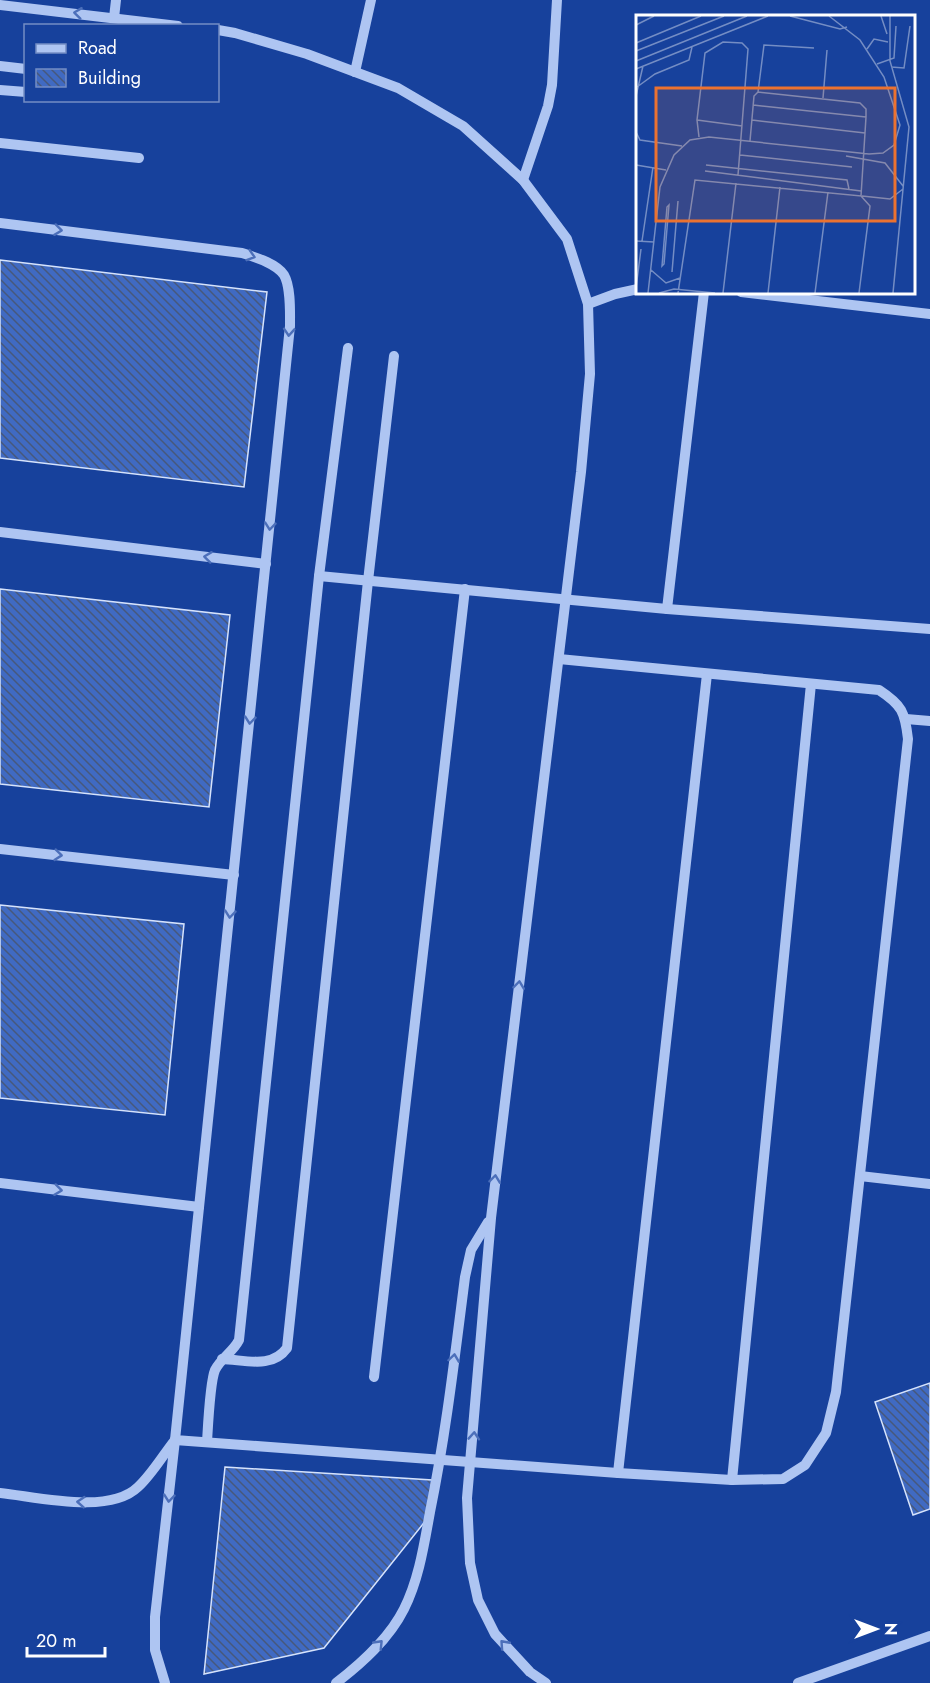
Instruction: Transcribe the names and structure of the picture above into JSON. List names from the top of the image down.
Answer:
{
  "legend": ["Road", "Building"],
  "scale_bar": "20 m",
  "north": "right"
}
